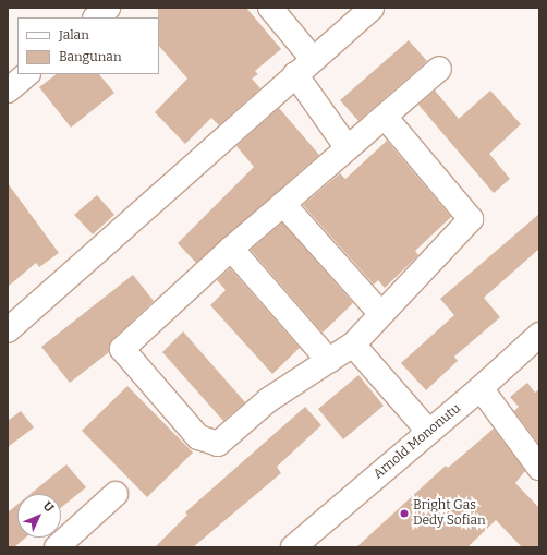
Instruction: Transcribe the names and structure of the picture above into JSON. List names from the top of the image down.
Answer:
{
  "streets": {
    "street": ["Arnold Mononutu"]
  },
  "places": ["Bright Gas Dedy Sofian"],
  "legend": ["Jalan", "Bangunan"],
  "north": "top right"
}
